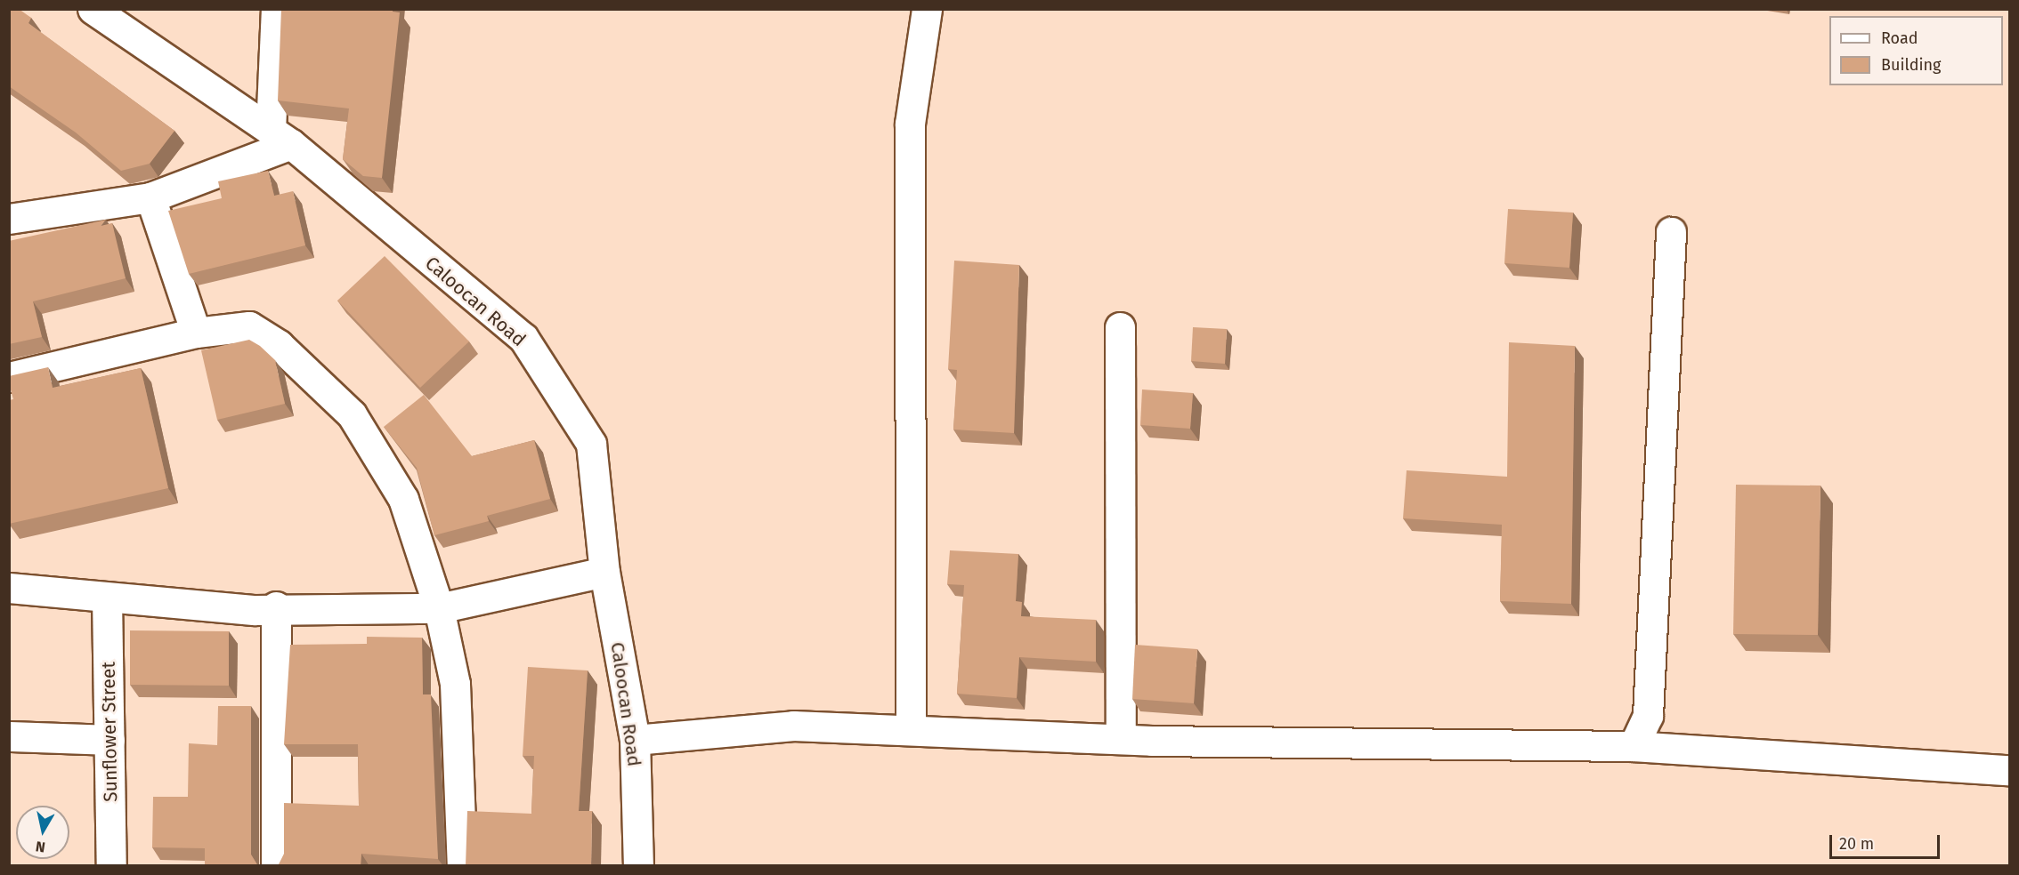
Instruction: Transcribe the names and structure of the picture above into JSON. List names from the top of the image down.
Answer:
{
  "streets": {
    "street": ["Caloocan Road", "Sunflower Street"]
  },
  "legend": ["Road", "Building"],
  "scale_bar": "20 m",
  "north": "bottom"
}
